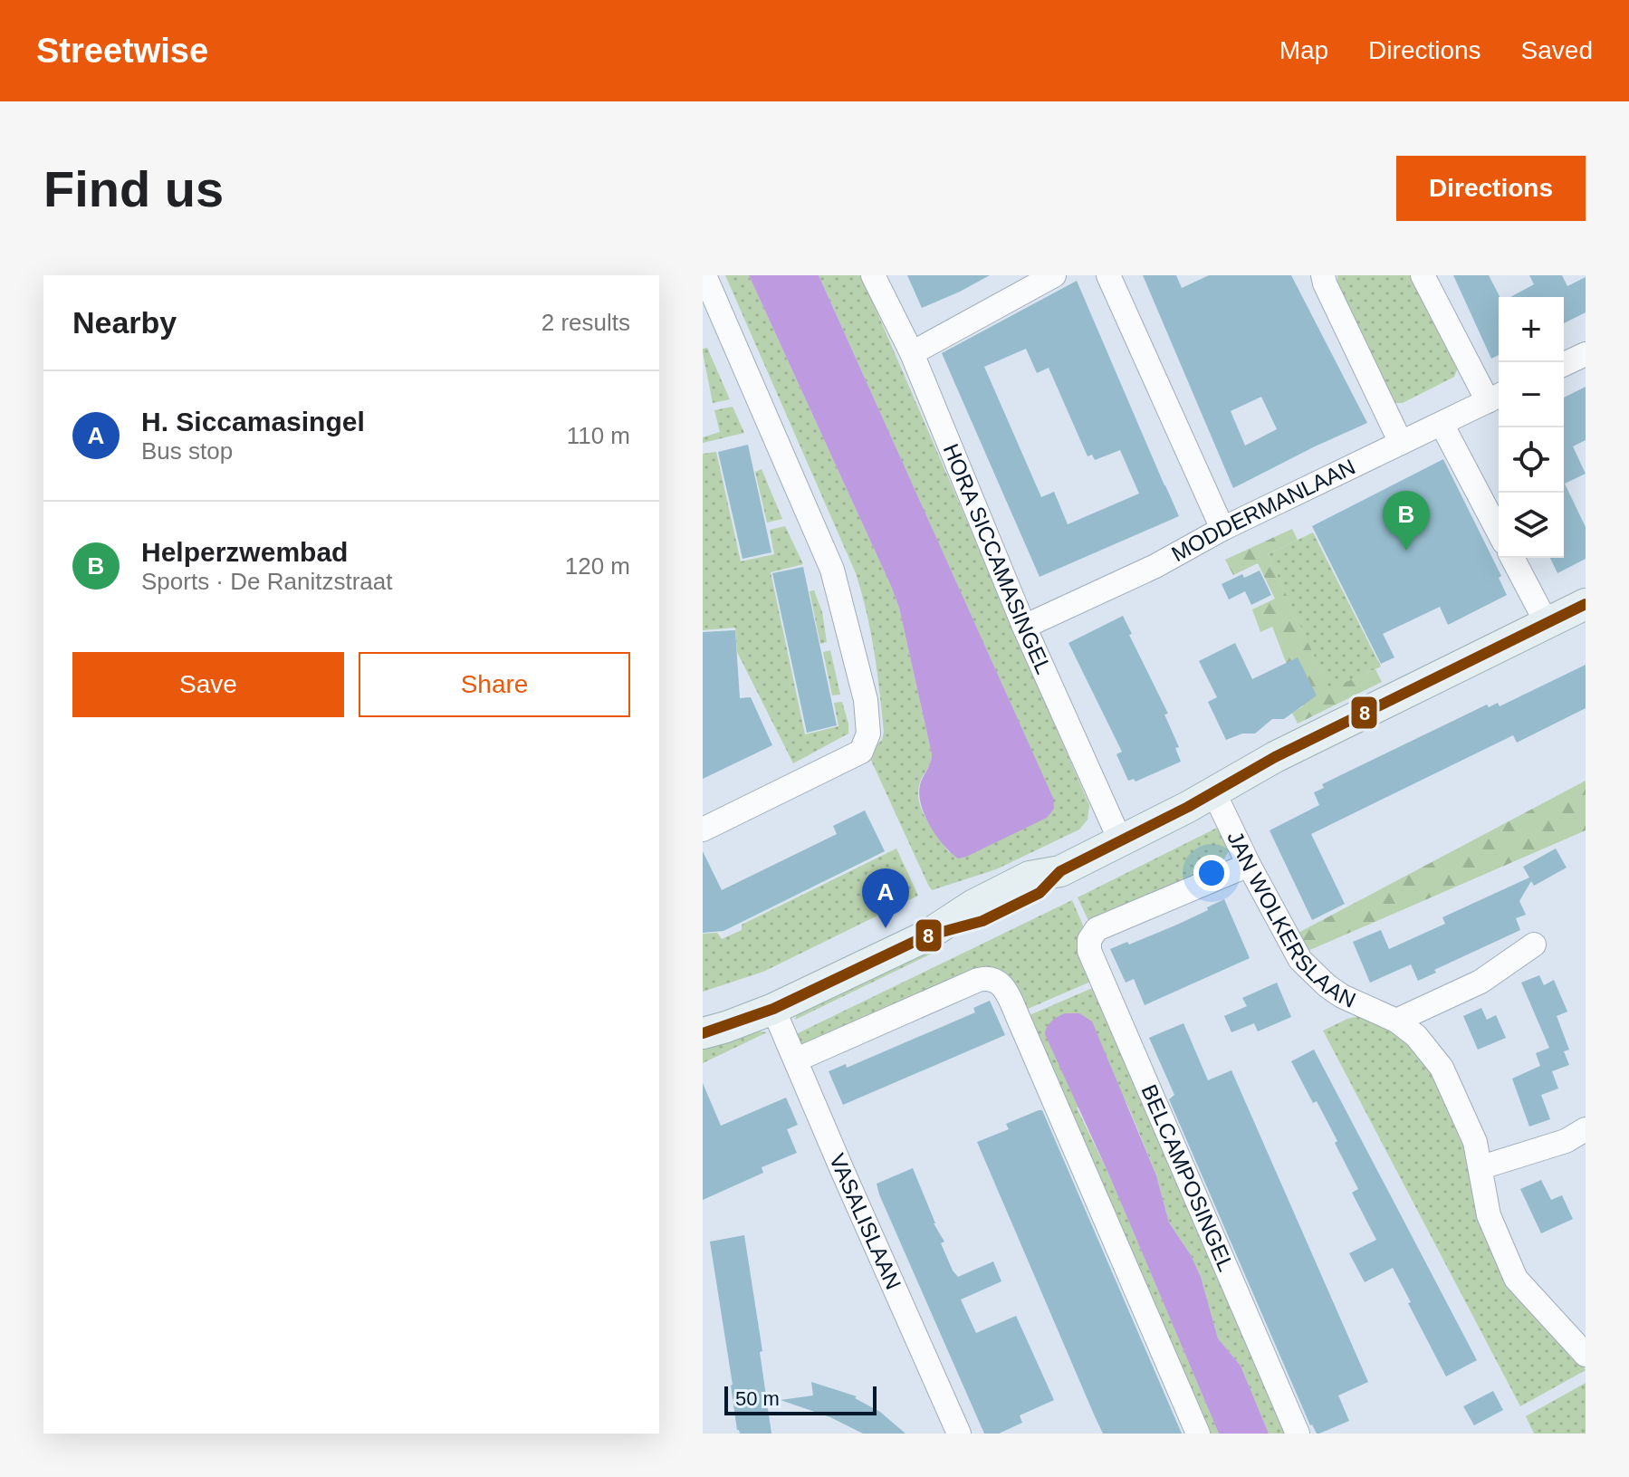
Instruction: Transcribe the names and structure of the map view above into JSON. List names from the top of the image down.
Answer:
{
  "streets": {
    "street": [
      "MODDERMANLAAN",
      "HORA SICCAMASINGEL",
      "JAN WOLKERSLAAN",
      "BELCAMPOSINGEL",
      "VASALISLAAN"
    ]
  },
  "crossings": [
    ["MODDERMANLAAN", "HORA SICCAMASINGEL"],
    ["JAN WOLKERSLAAN", "BELCAMPOSINGEL"]
  ],
  "lines": ["transit line 8"],
  "scale_bar": "50 m",
  "page": {
    "header": "Streetwise",
    "nav": ["Map", "Directions", "Saved"],
    "buttons": [
      "Directions",
      ["Save", "Share"]
    ],
    "title": "Find us",
    "heading": ["Nearby", "2 results"],
    "map_buttons": ["+", "−"],
    "list": [
      {
        "mark": "A",
        "name": "H. Siccamasingel",
        "note": "Bus stop",
        "value": "110 m"
      },
      {
        "mark": "B",
        "name": "Helperzwembad",
        "note": "Sports · De Ranitzstraat",
        "value": "120 m"
      }
    ],
    "pins": ["B", "A"],
    "scale": "50 m"
  }
}
